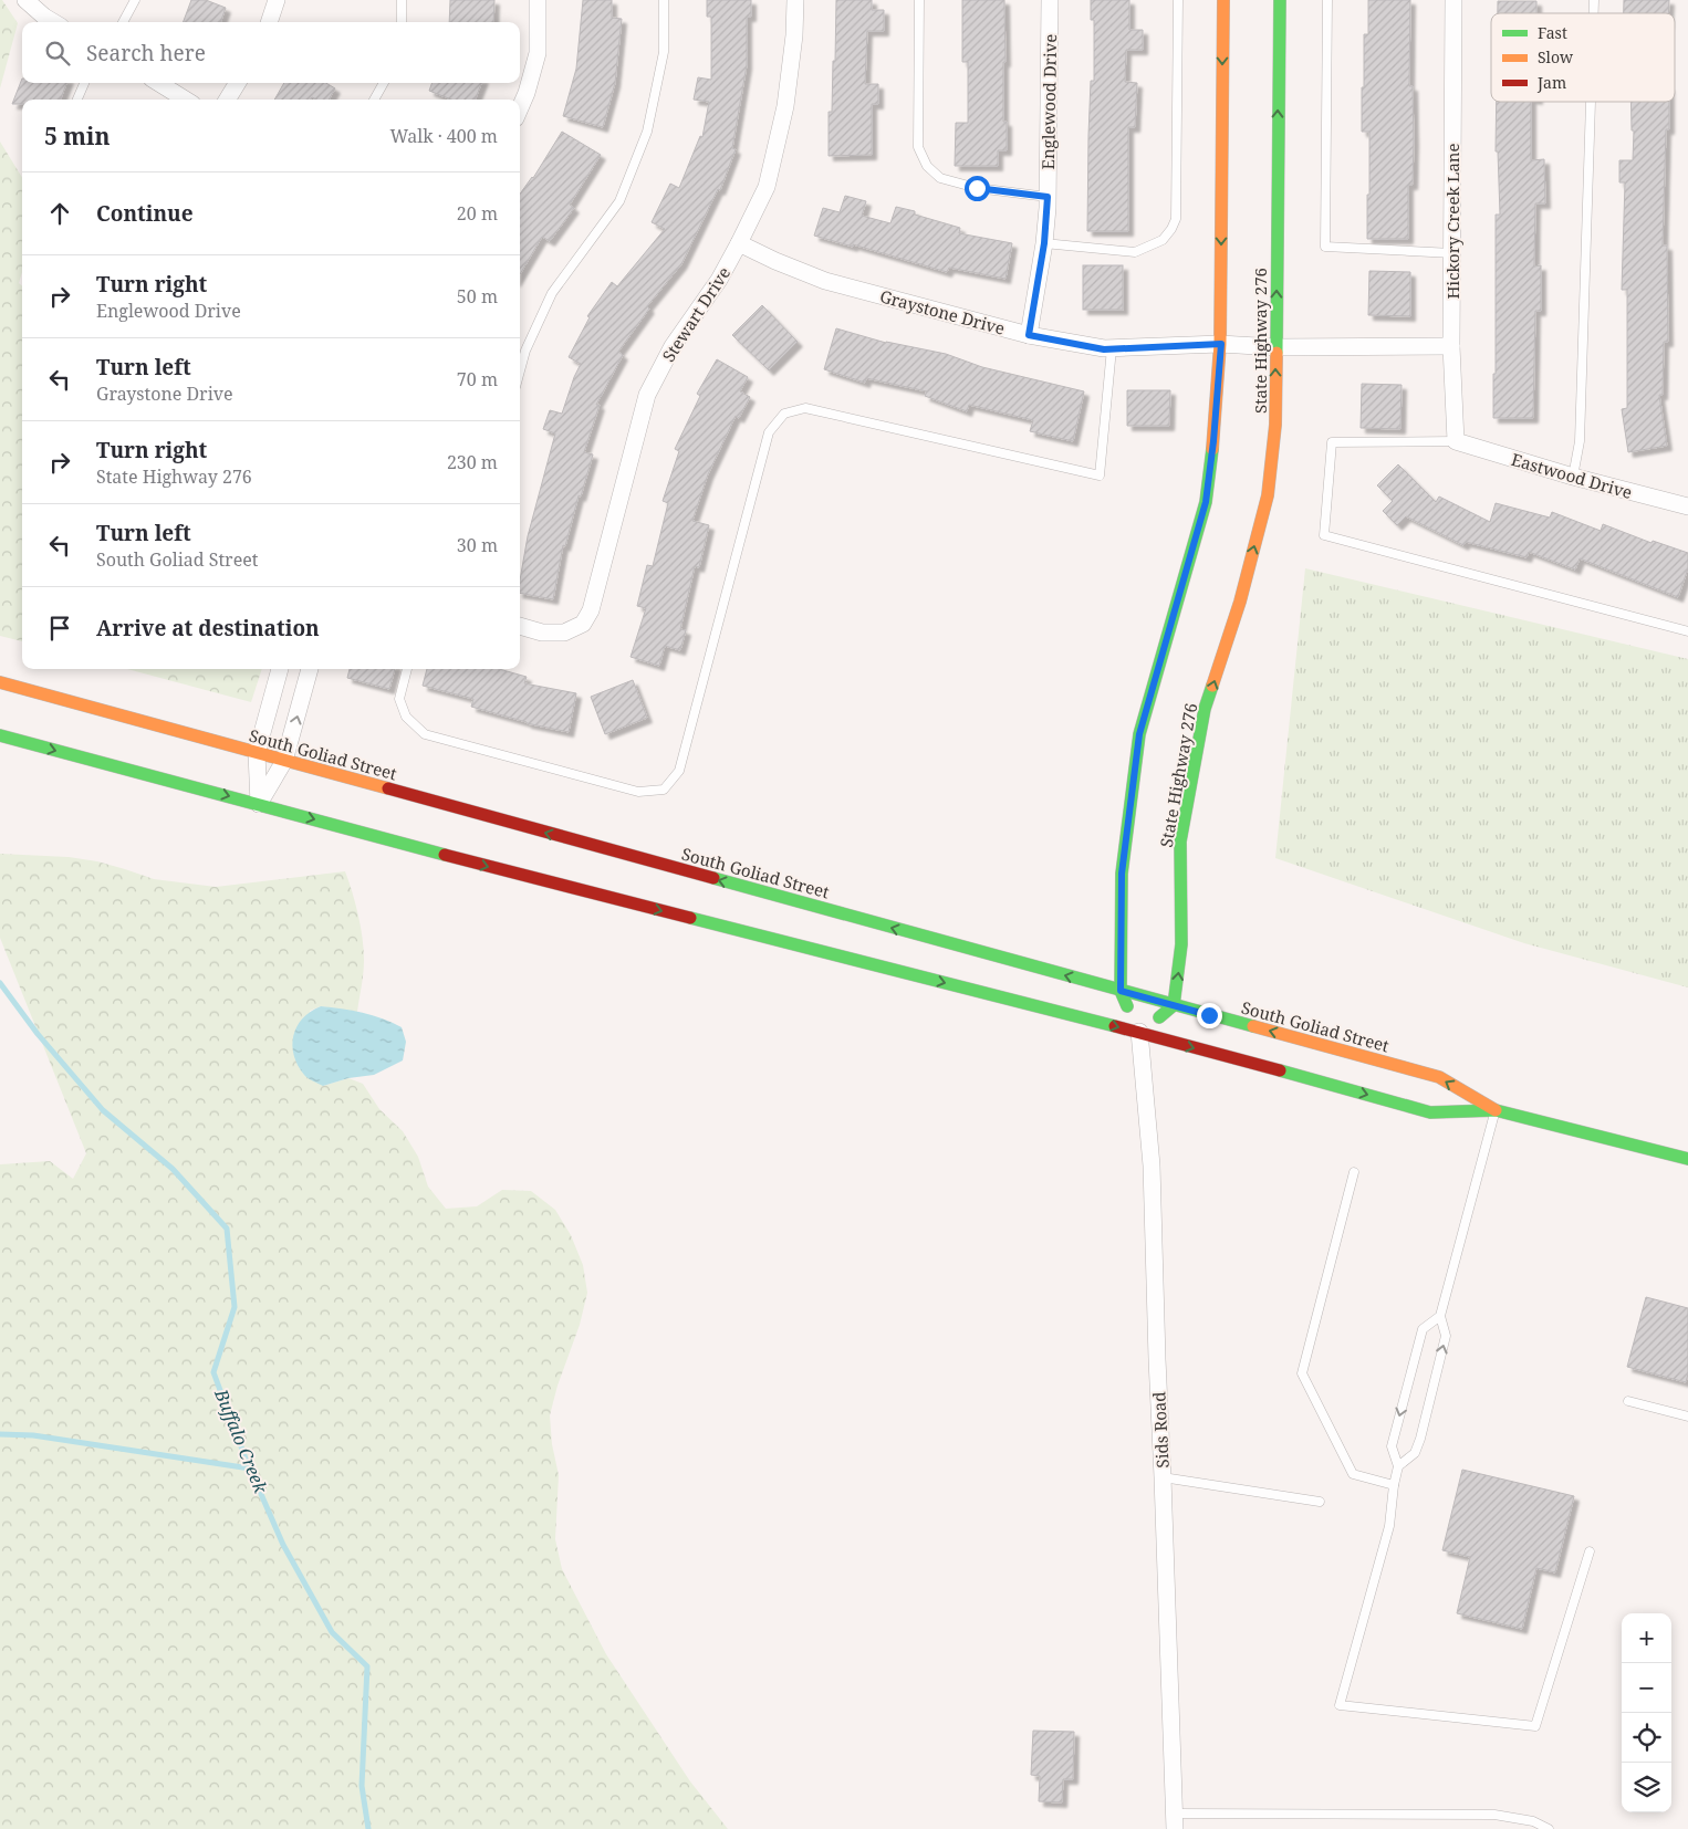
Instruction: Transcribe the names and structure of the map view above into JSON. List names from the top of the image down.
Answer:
{
  "streets": {
    "main road": ["State Highway 276", "South Goliad Street"],
    "street": [
      "Englewood Drive",
      "Hickory Creek Lane",
      "Graystone Drive",
      "Stewart Drive",
      "Eastwood Drive",
      "Sids Road"
    ]
  },
  "crossings": [
    ["Englewood Drive", "Graystone Drive"],
    ["Hickory Creek Lane", "Graystone Drive"],
    ["Hickory Creek Lane", "Eastwood Drive"],
    ["Graystone Drive", "Stewart Drive"],
    ["Graystone Drive", "State Highway 276"],
    ["State Highway 276", "South Goliad Street"],
    ["South Goliad Street", "Sids Road"]
  ],
  "water": ["Buffalo Creek"],
  "legend": ["Fast", "Slow", "Jam"],
  "page": {
    "search": "Search here",
    "heading": ["5 min", "Walk · 400 m"],
    "list": [
      ["Continue", "20 m"],
      ["Turn right", "Englewood Drive", "50 m"],
      ["Turn left", "Graystone Drive", "70 m"],
      ["Turn right", "State Highway 276", "230 m"],
      ["Turn left", "South Goliad Street", "30 m"],
      "Arrive at destination"
    ],
    "map_buttons": ["+", "−"]
  }
}
